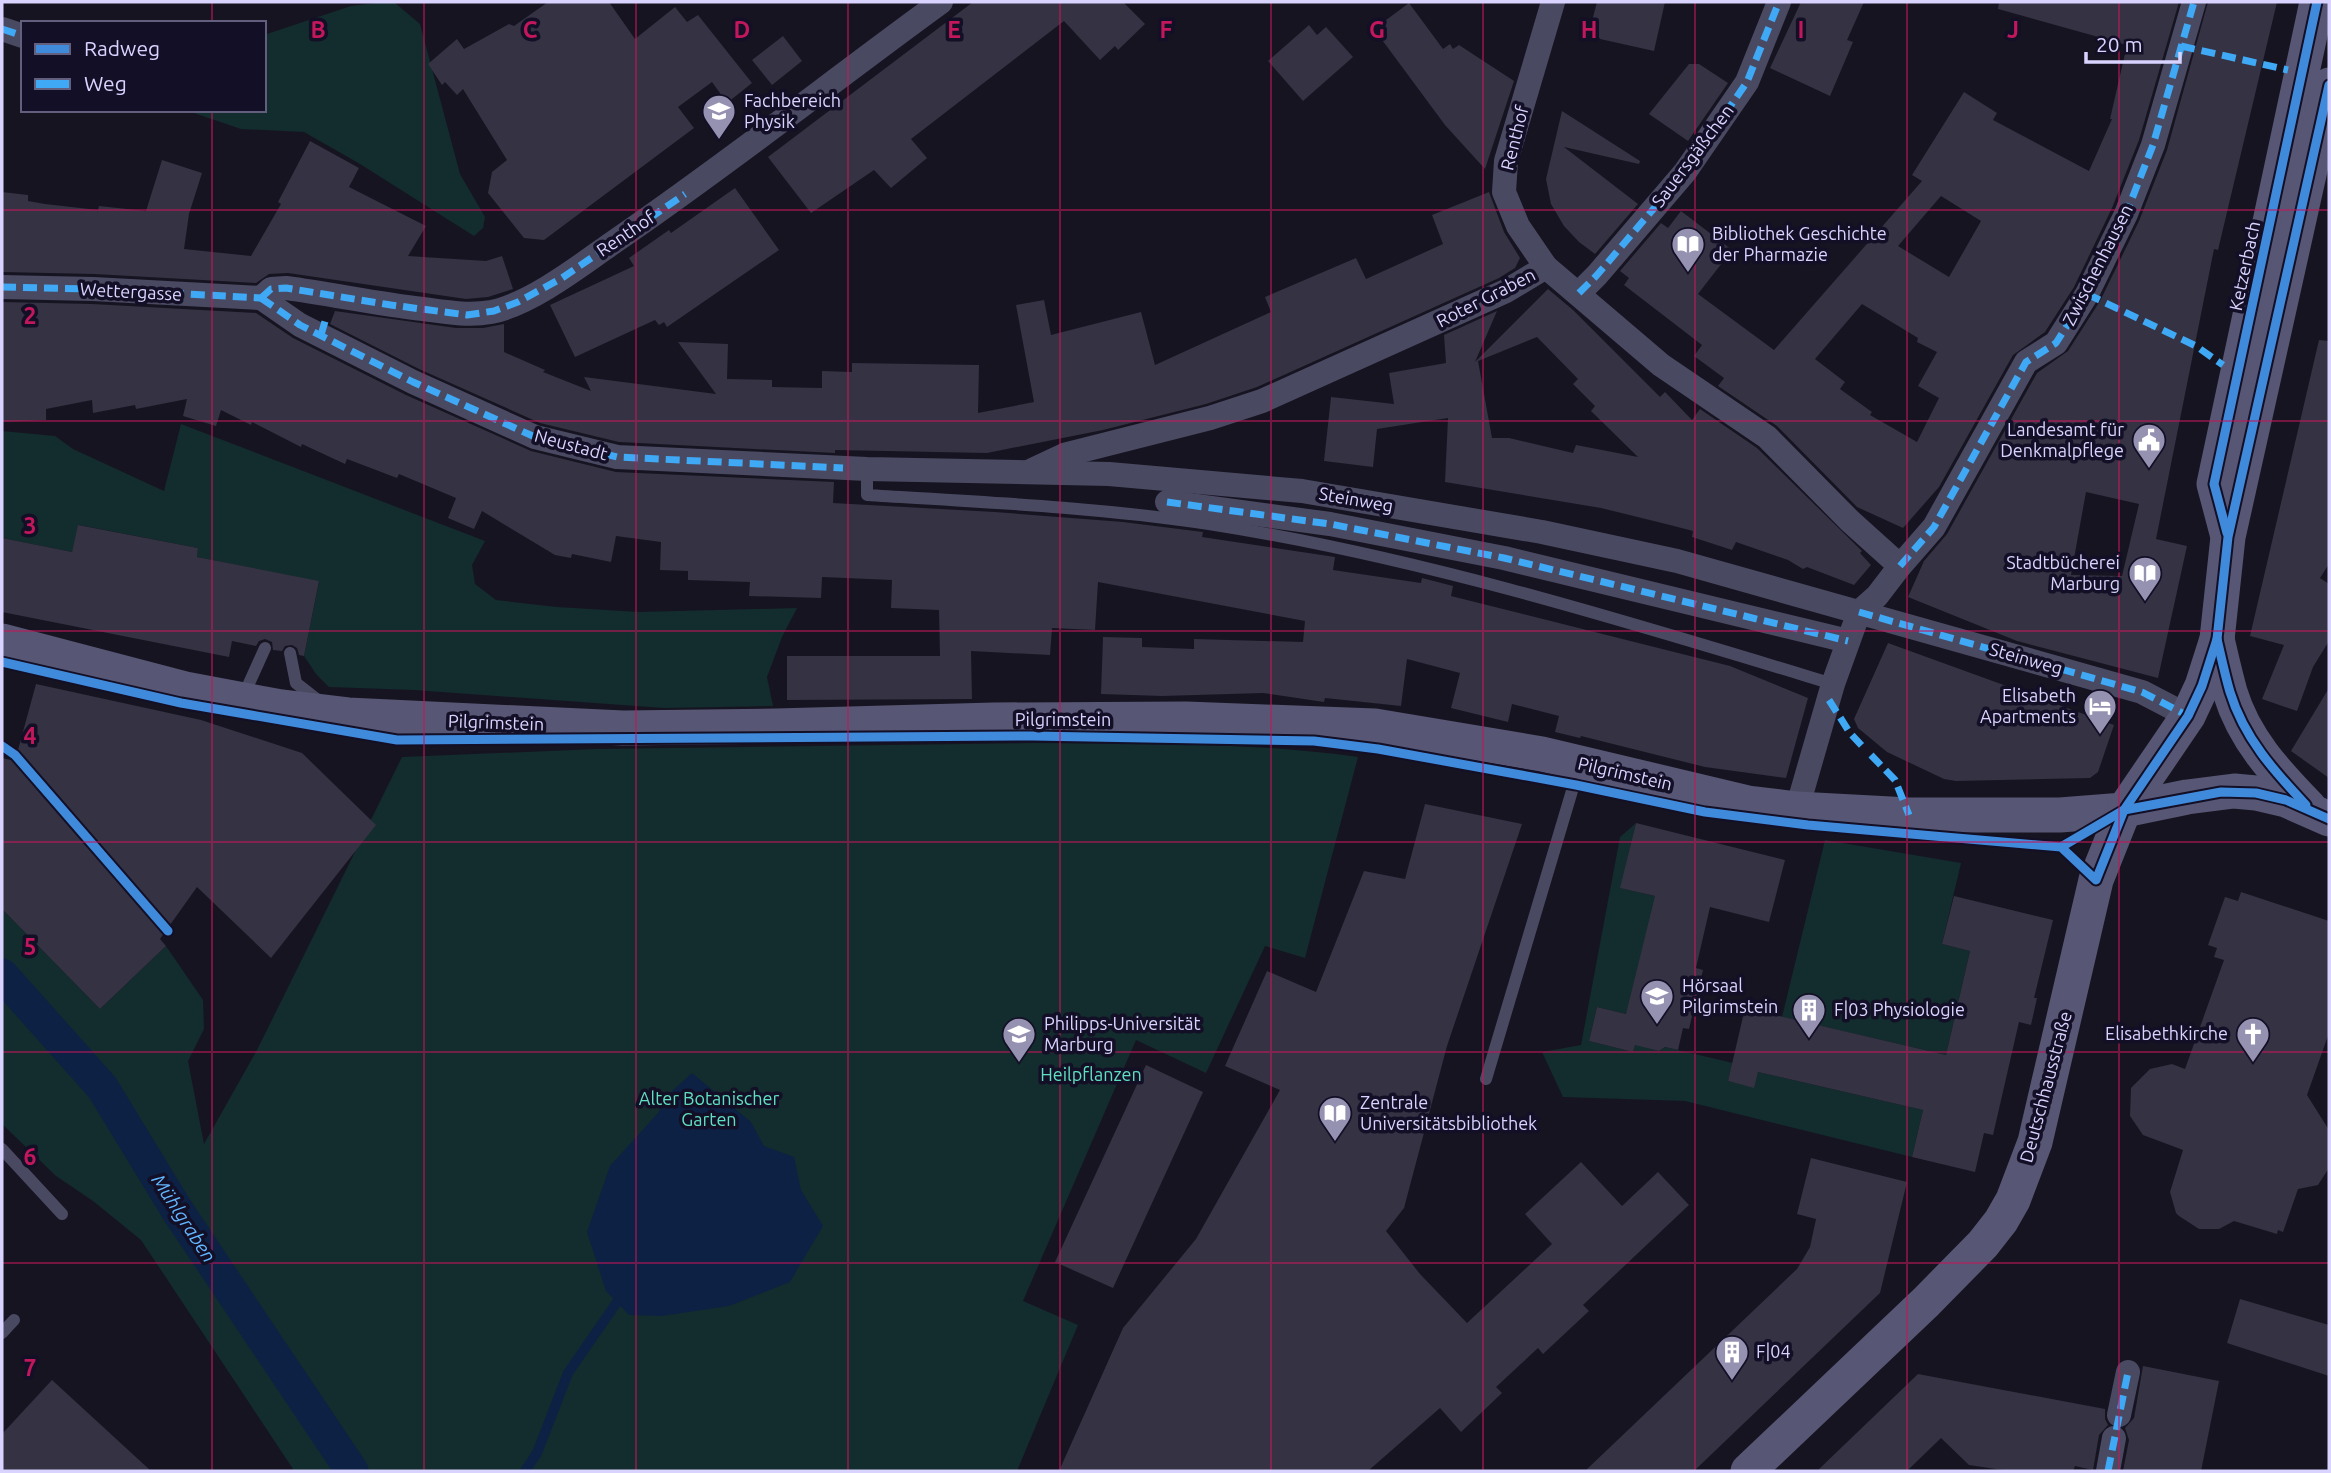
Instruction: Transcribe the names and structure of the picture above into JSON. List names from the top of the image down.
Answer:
{
  "streets": {
    "main road": ["Ketzerbach", "Pilgrimstein", "Deutschhausstraße"],
    "street": [
      "Renthof",
      "Sauersgäßchen",
      "Zwischenhausen",
      "Wettergasse",
      "Roter Graben",
      "Neustadt",
      "Steinweg"
    ]
  },
  "crossings": [
    ["Renthof", "Wettergasse"],
    ["Renthof", "Roter Graben"],
    ["Renthof", "Neustadt"],
    ["Sauersgäßchen", "Roter Graben"],
    ["Zwischenhausen", "Roter Graben"],
    ["Ketzerbach", "Steinweg"],
    ["Ketzerbach", "Pilgrimstein"],
    ["Ketzerbach", "Deutschhausstraße"],
    ["Wettergasse", "Neustadt"],
    ["Roter Graben", "Steinweg"],
    ["Neustadt", "Steinweg"],
    ["Pilgrimstein", "Deutschhausstraße"]
  ],
  "water": ["Mühlgraben"],
  "parks": ["Heilpflanzen", "Alter Botanischer Garten"],
  "places": {
    "school or university": ["Fachbereich Physik", "Hörsaal Pilgrimstein", "Philipps-Universität Marburg"],
    "library": ["Bibliothek Geschichte der Pharmazie", "Stadtbücherei Marburg", "Zentrale Universitätsbibliothek"],
    "public building": ["Landesamt für Denkmalpflege"],
    "hotel": ["Elisabeth Apartments"],
    "building": ["F|03 Physiologie", "F|04"],
    "church": ["Elisabethkirche"]
  },
  "legend": ["Radweg", "Weg"],
  "scale_bar": "20 m",
  "grid": {
    "columns": [
      "B",
      "C",
      "D",
      "E",
      "F",
      "G",
      "H",
      "I",
      "J"
    ],
    "rows": [
      "2",
      "3",
      "4",
      "5",
      "6",
      "7"
    ]
  }
}
